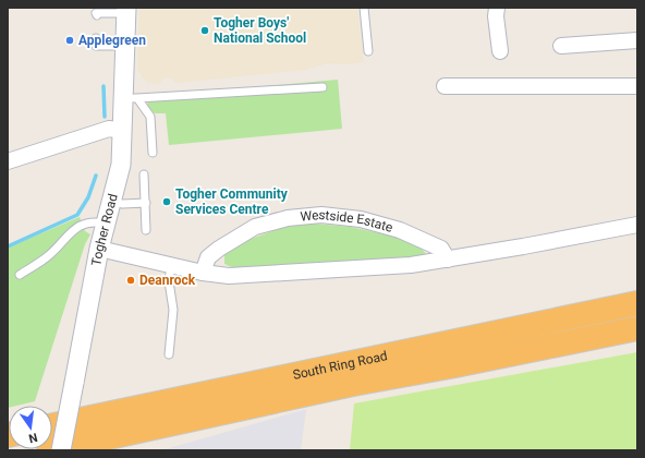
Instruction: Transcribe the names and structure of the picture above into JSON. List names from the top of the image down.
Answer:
{
  "streets": {
    "highway": ["South Ring Road"],
    "street": ["Westside Estate", "Togher Road"]
  },
  "places": [
    "Togher Boys' National School",
    "Applegreen",
    "Togher Community Services Centre",
    "Deanrock"
  ],
  "north": "bottom"
}
